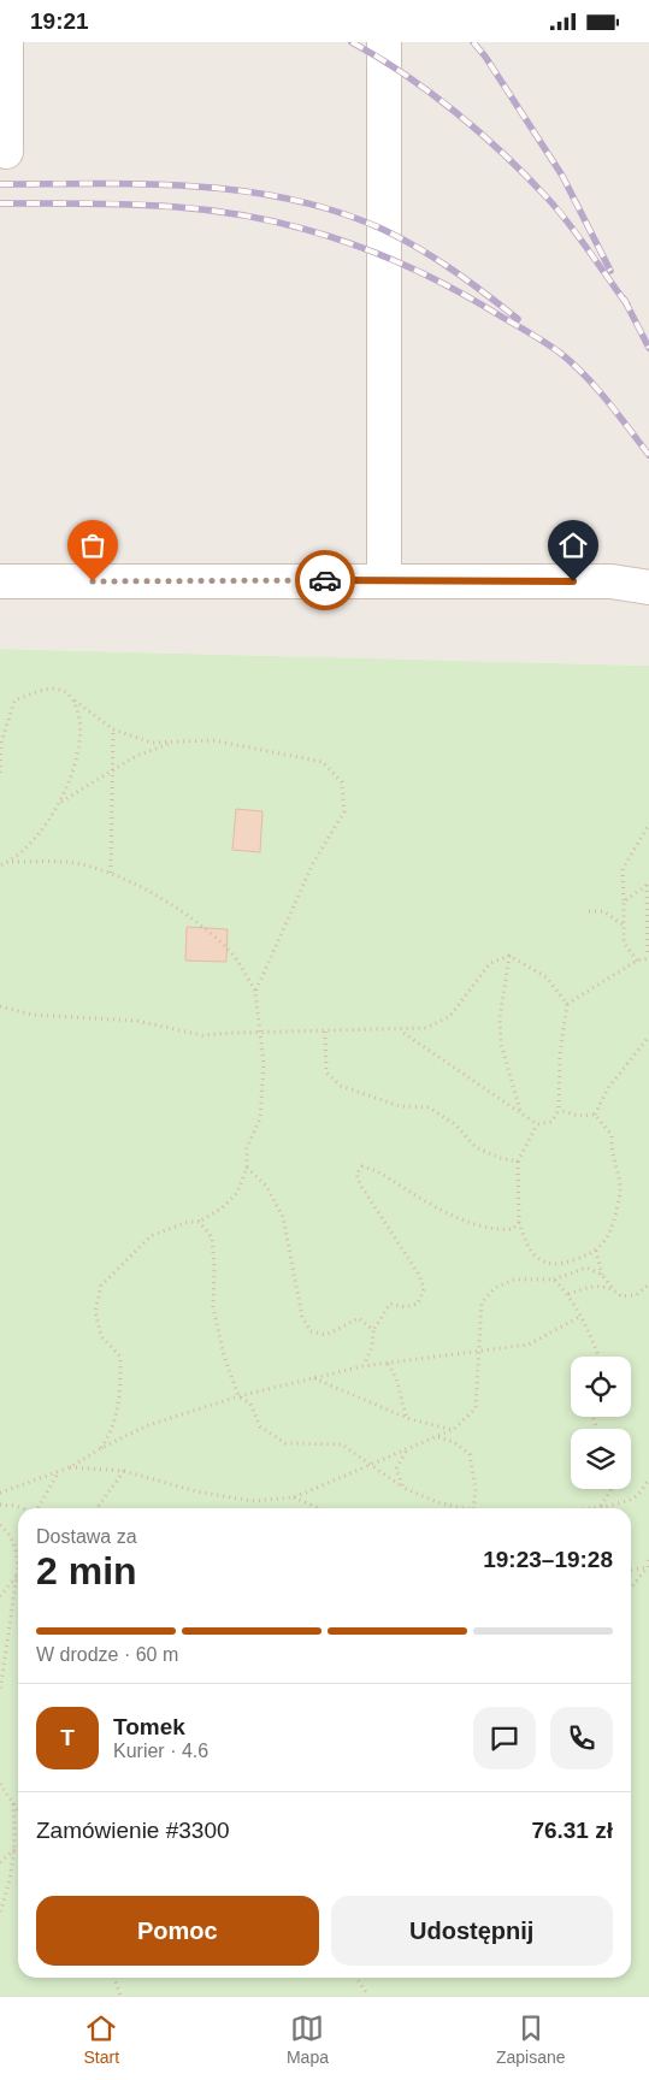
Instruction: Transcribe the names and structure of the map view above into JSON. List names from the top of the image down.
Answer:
{
  "page": {
    "status": "19:21",
    "heading": ["2 min", "Dostawa za", "19:23–19:28"],
    "panel": [
      "Tomek",
      "Kurier · 4.6",
      "Zamówienie #3300",
      "76.31 zł"
    ],
    "bar": "W drodze · 60 m",
    "round": "T",
    "buttons": ["Pomoc", "Udostępnij"],
    "tabs": ["Start", "Mapa", "Zapisane"]
  }
}
